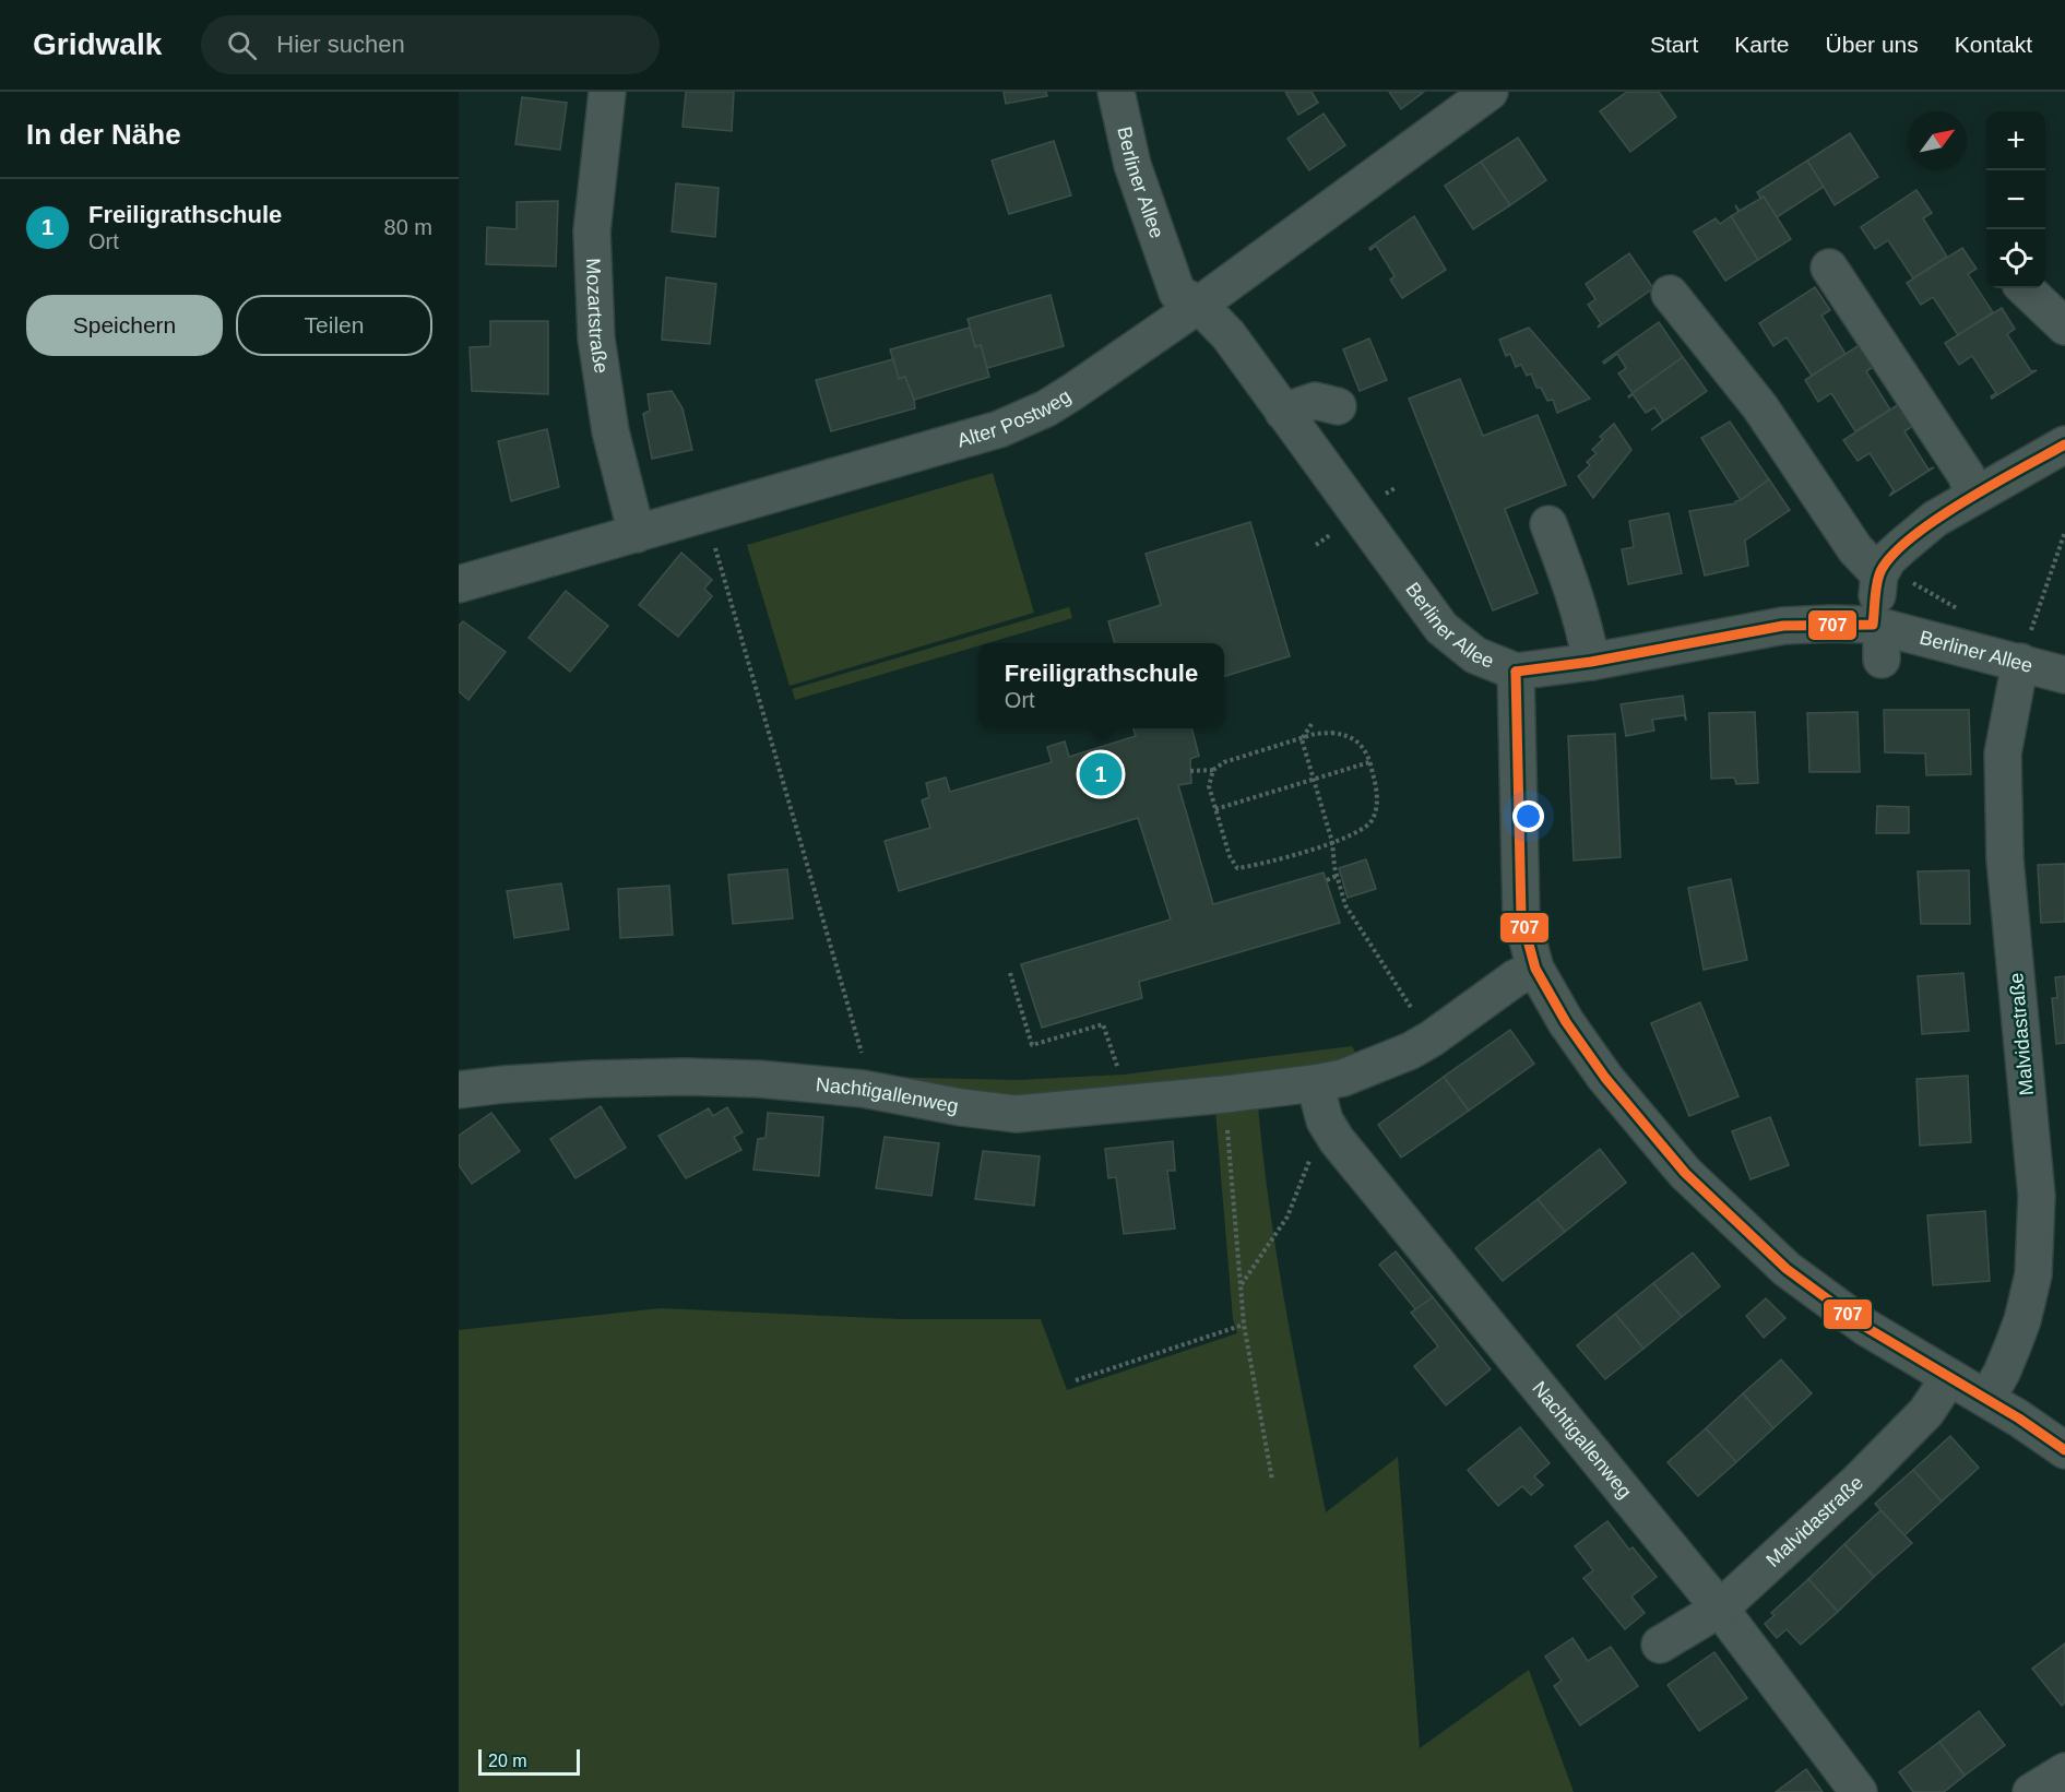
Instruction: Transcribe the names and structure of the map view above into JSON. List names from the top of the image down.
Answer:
{
  "streets": {
    "street": [
      "Berliner Allee",
      "Mozartstraße",
      "Alter Postweg",
      "Malvidastraße",
      "Nachtigallenweg"
    ]
  },
  "crossings": [
    ["Berliner Allee", "Alter Postweg"],
    ["Berliner Allee", "Malvidastraße"],
    ["Mozartstraße", "Alter Postweg"],
    ["Malvidastraße", "Nachtigallenweg"]
  ],
  "lines": ["transit line 707"],
  "scale_bar": "20 m",
  "north": "top right",
  "page": {
    "header": "Gridwalk",
    "search": "Hier suchen",
    "nav": [
      "Start",
      "Karte",
      "Über uns",
      "Kontakt"
    ],
    "heading": "In der Nähe",
    "map_buttons": ["+", "−"],
    "list": [
      {
        "mark": "1",
        "name": "Freiligrathschule",
        "note": "Ort",
        "value": "80 m"
      }
    ],
    "buttons": ["Speichern", "Teilen"],
    "popup": ["Freiligrathschule", "Ort"],
    "pins": "1",
    "scale": "20 m"
  }
}
